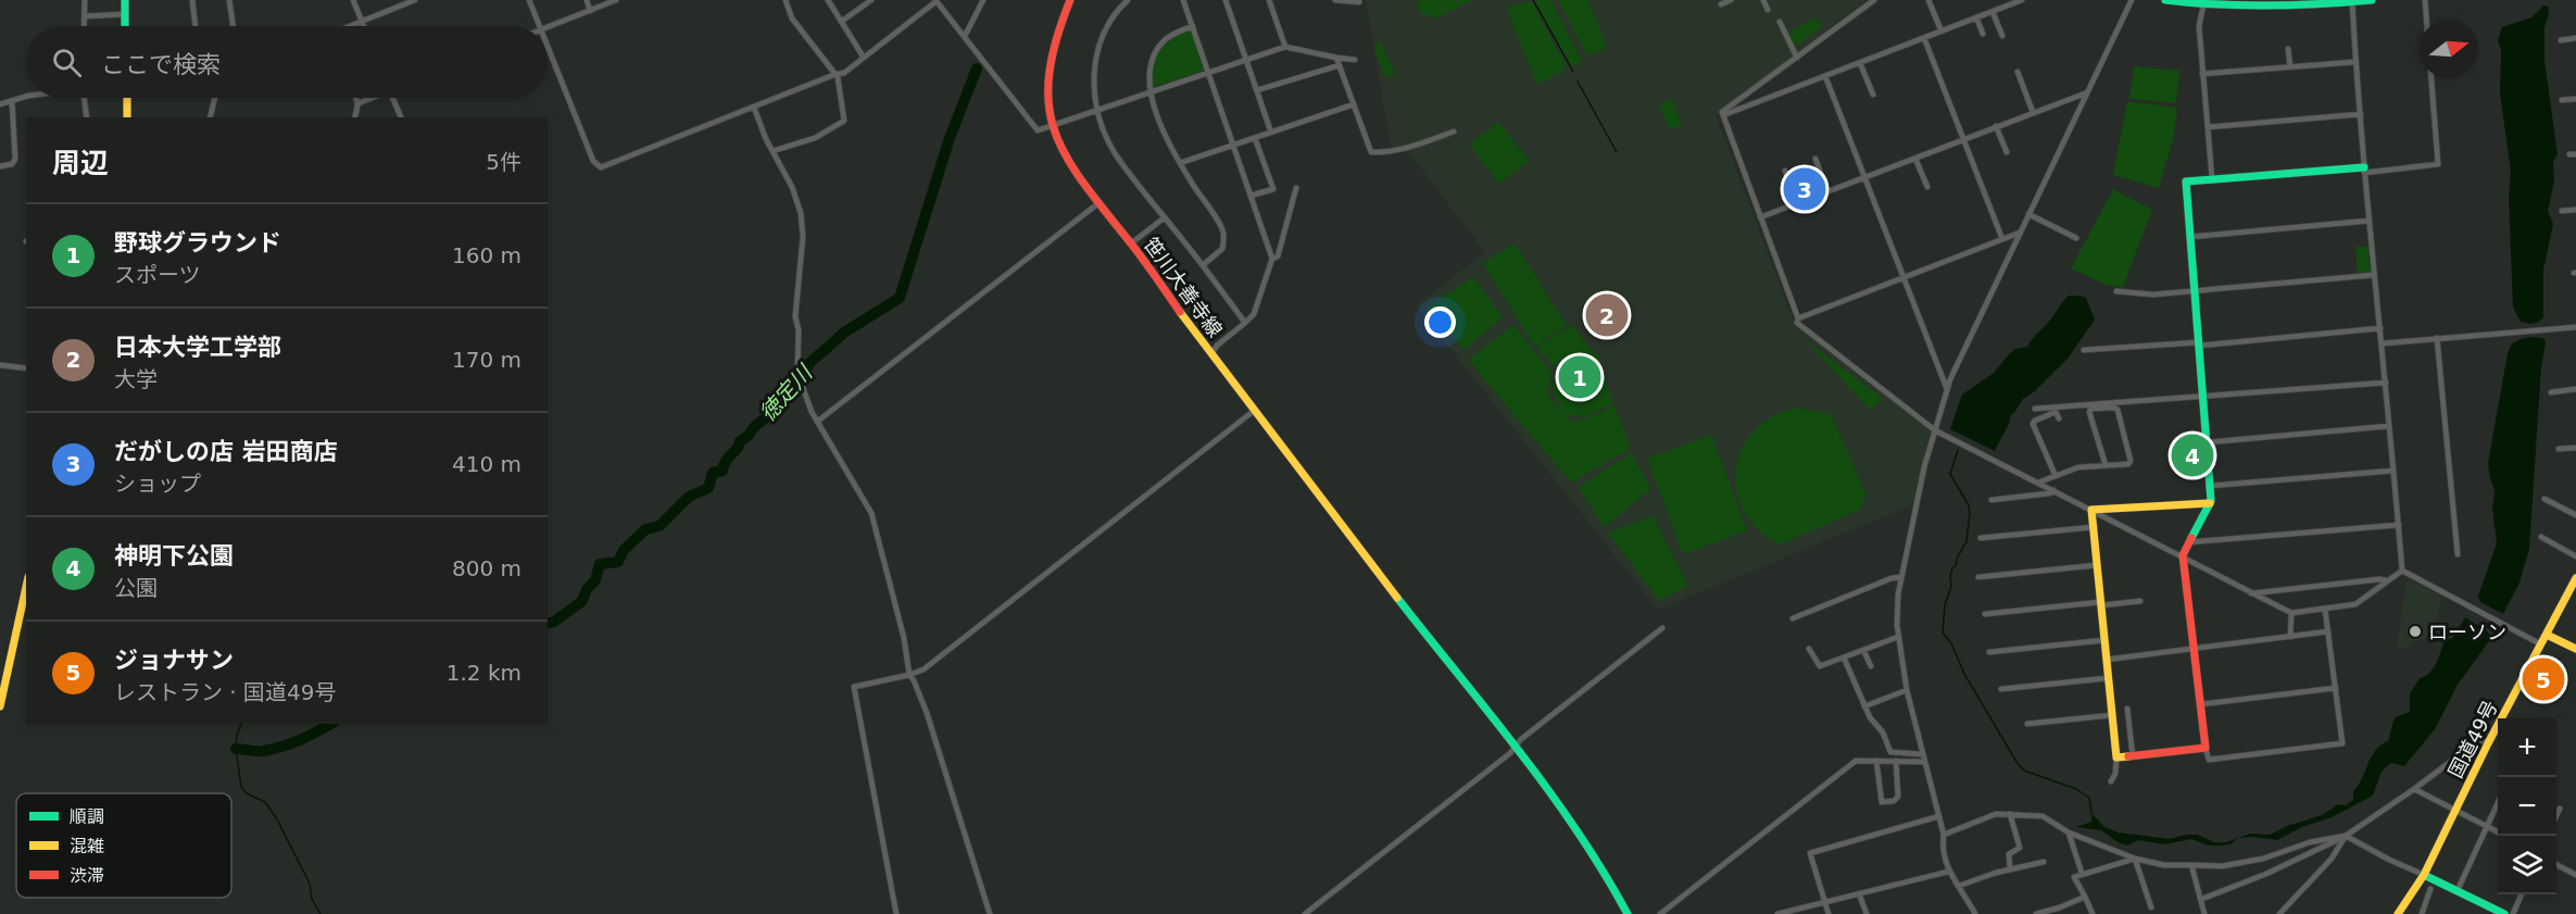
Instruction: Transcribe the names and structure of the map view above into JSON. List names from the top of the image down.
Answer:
{
  "streets": {
    "main road": ["笹川大善寺線", "国道49号"]
  },
  "water": ["徳定川"],
  "places": ["ローソン"],
  "legend": ["順調", "混雑", "渋滞"],
  "north": "right",
  "page": {
    "search": "ここで検索",
    "heading": ["周辺", "5件"],
    "pins": [
      "3",
      "2",
      "1",
      "4",
      "5"
    ],
    "list": [
      {
        "mark": "1",
        "name": "野球グラウンド",
        "note": "スポーツ",
        "value": "160 m"
      },
      {
        "mark": "2",
        "name": "日本大学工学部",
        "note": "大学",
        "value": "170 m"
      },
      {
        "mark": "3",
        "name": "だがしの店 岩田商店",
        "note": "ショップ",
        "value": "410 m"
      },
      {
        "mark": "4",
        "name": "神明下公園",
        "note": "公園",
        "value": "800 m"
      },
      {
        "mark": "5",
        "name": "ジョナサン",
        "note": "レストラン · 国道49号",
        "value": "1.2 km"
      }
    ],
    "map_buttons": ["+", "−"]
  }
}
